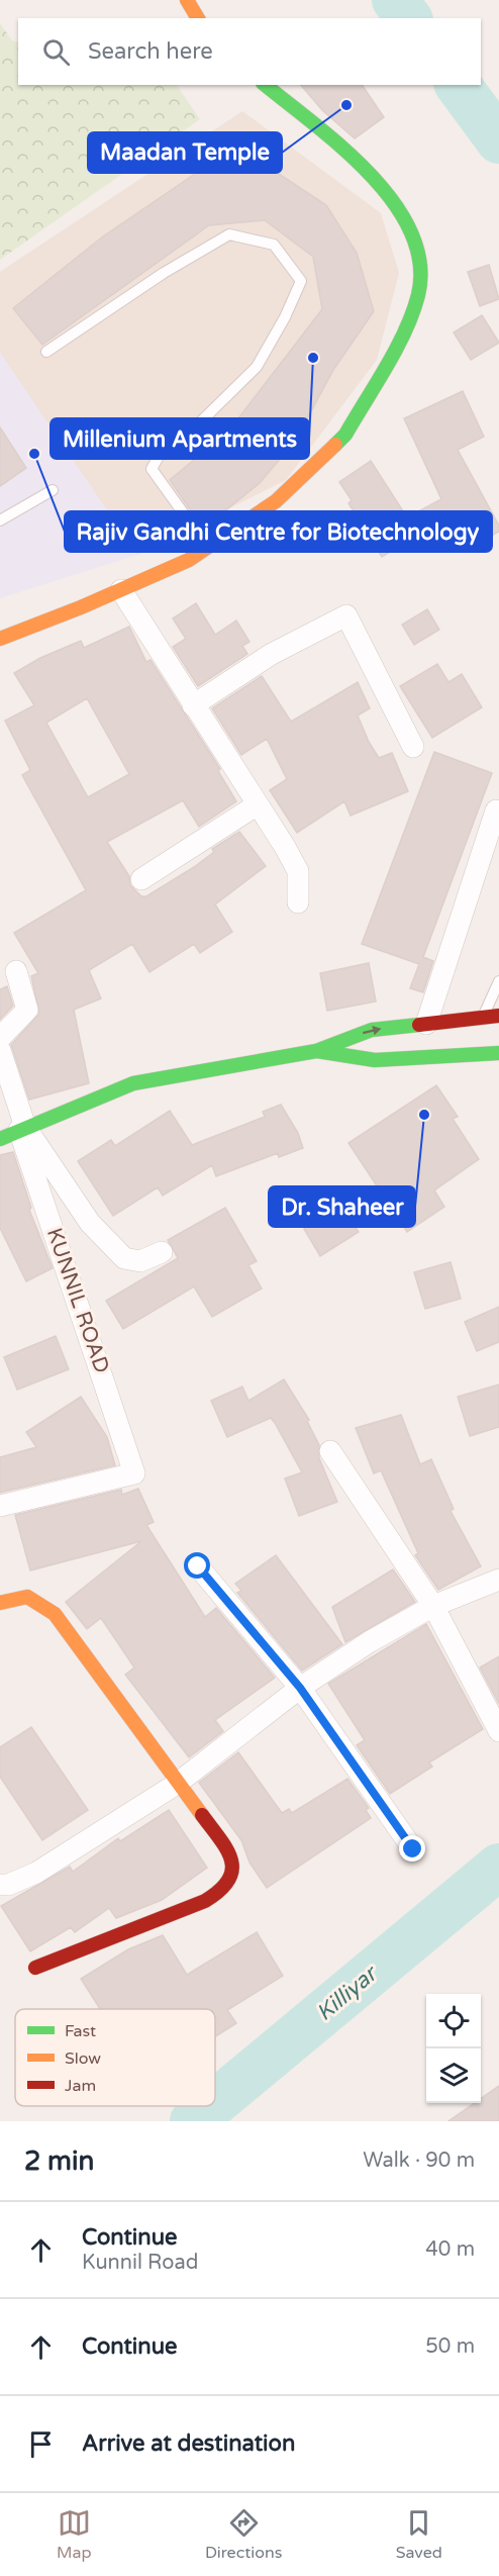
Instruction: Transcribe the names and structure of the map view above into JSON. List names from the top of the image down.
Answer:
{
  "streets": {
    "street": ["KUNNIL ROAD"]
  },
  "water": ["Killiyar"],
  "places": [
    "Maadan Temple",
    "Millenium Apartments",
    "Rajiv Gandhi Centre for Biotechnology",
    "Dr. Shaheer"
  ],
  "legend": ["Fast", "Slow", "Jam"],
  "page": {
    "search": "Search here",
    "heading": ["2 min", "Walk · 90 m"],
    "list": [
      ["Continue", "Kunnil Road", "40 m"],
      ["Continue", "50 m"],
      "Arrive at destination"
    ],
    "nav": ["Map", "Directions", "Saved"]
  }
}
